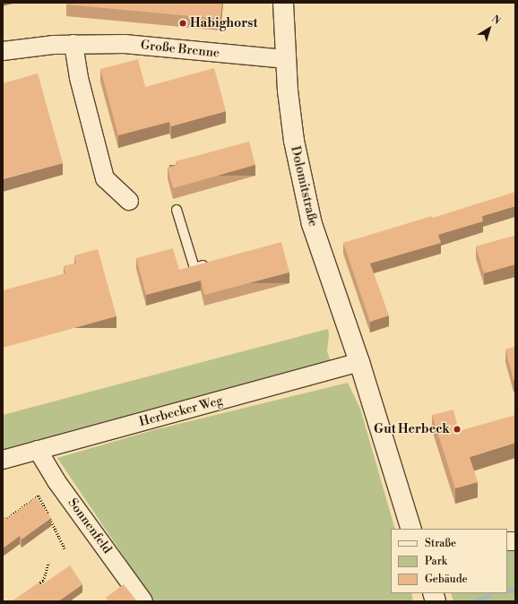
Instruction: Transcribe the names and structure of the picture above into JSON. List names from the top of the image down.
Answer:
{
  "streets": {
    "street": [
      "Große Brenne",
      "Dolomitstraße",
      "Herbecker Weg",
      "Sonnenfeld"
    ]
  },
  "crossings": [
    ["Große Brenne", "Dolomitstraße"],
    ["Dolomitstraße", "Herbecker Weg"],
    ["Herbecker Weg", "Sonnenfeld"]
  ],
  "places": ["Habighorst", "Gut Herbeck"],
  "legend": ["Straße", "Park", "Gebäude"],
  "north": "top right"
}
